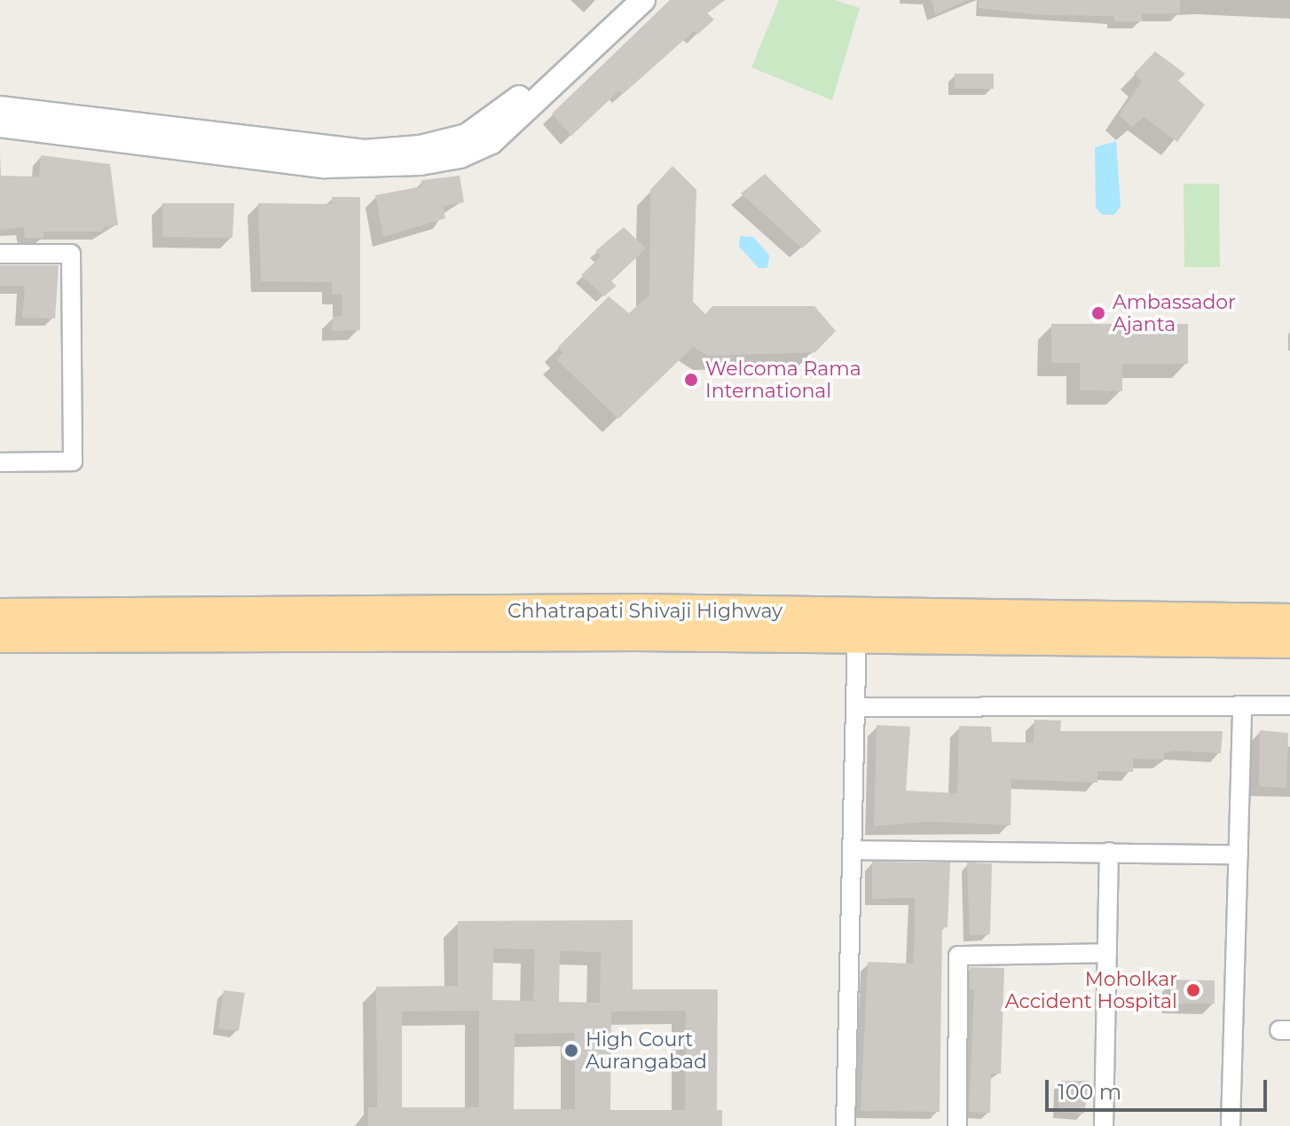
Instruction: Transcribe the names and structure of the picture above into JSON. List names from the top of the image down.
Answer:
{
  "streets": {
    "highway": ["Chhatrapati Shivaji Highway"]
  },
  "places": [
    "Ambassador Ajanta",
    "Welcoma Rama International",
    "Moholkar Accident Hospital",
    "High Court Aurangabad"
  ],
  "scale_bar": "100 m"
}
